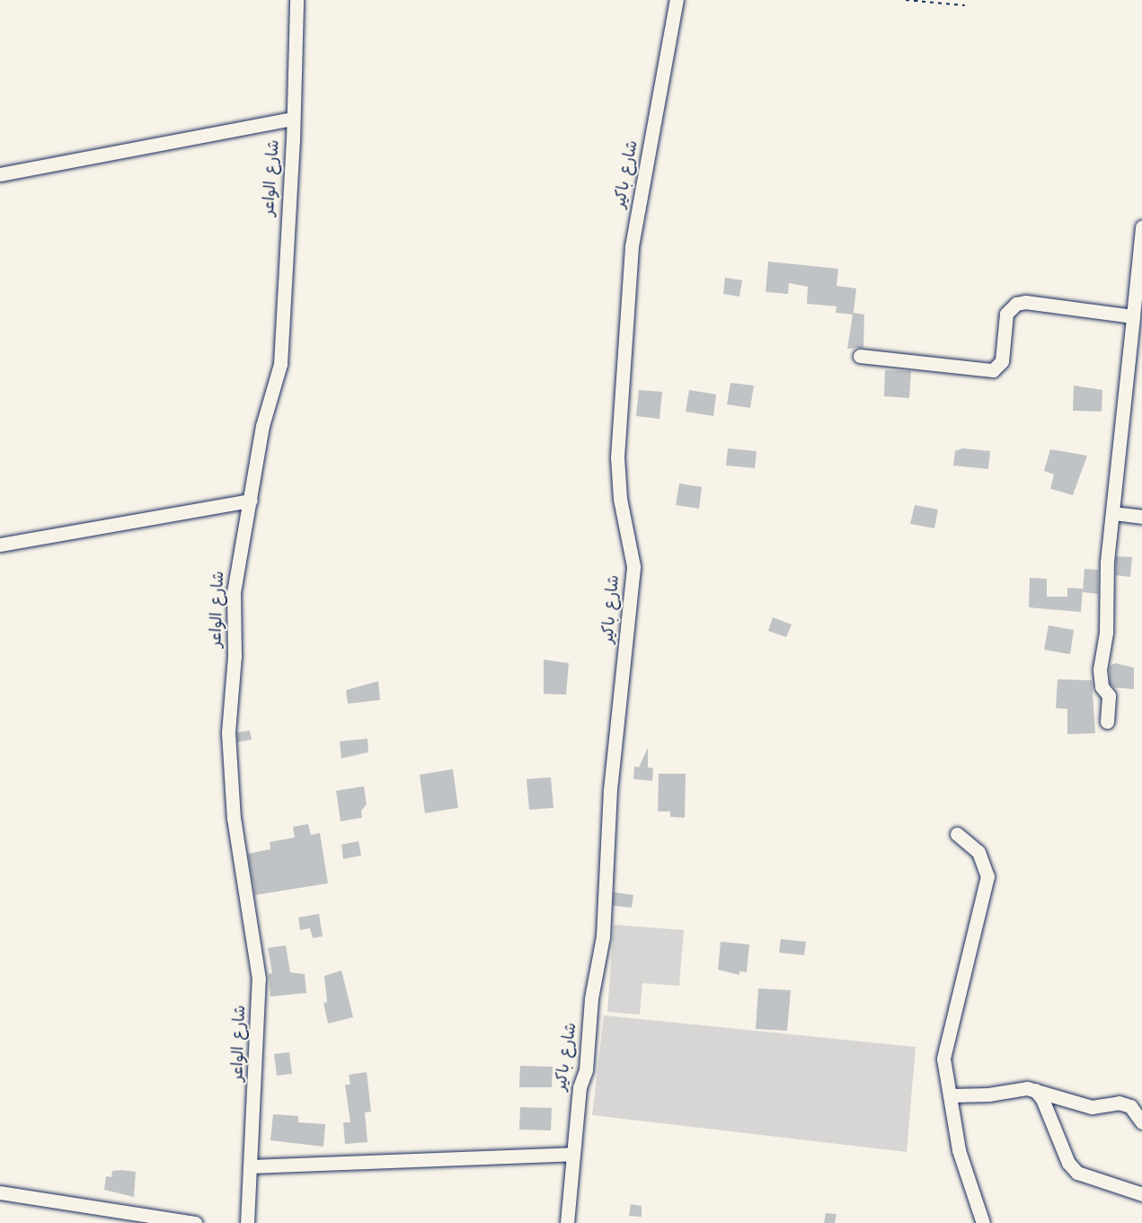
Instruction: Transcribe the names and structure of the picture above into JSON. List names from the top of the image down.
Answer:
{
  "streets": {
    "street": ["شارع باكير", "شارع الواعر"]
  }
}
